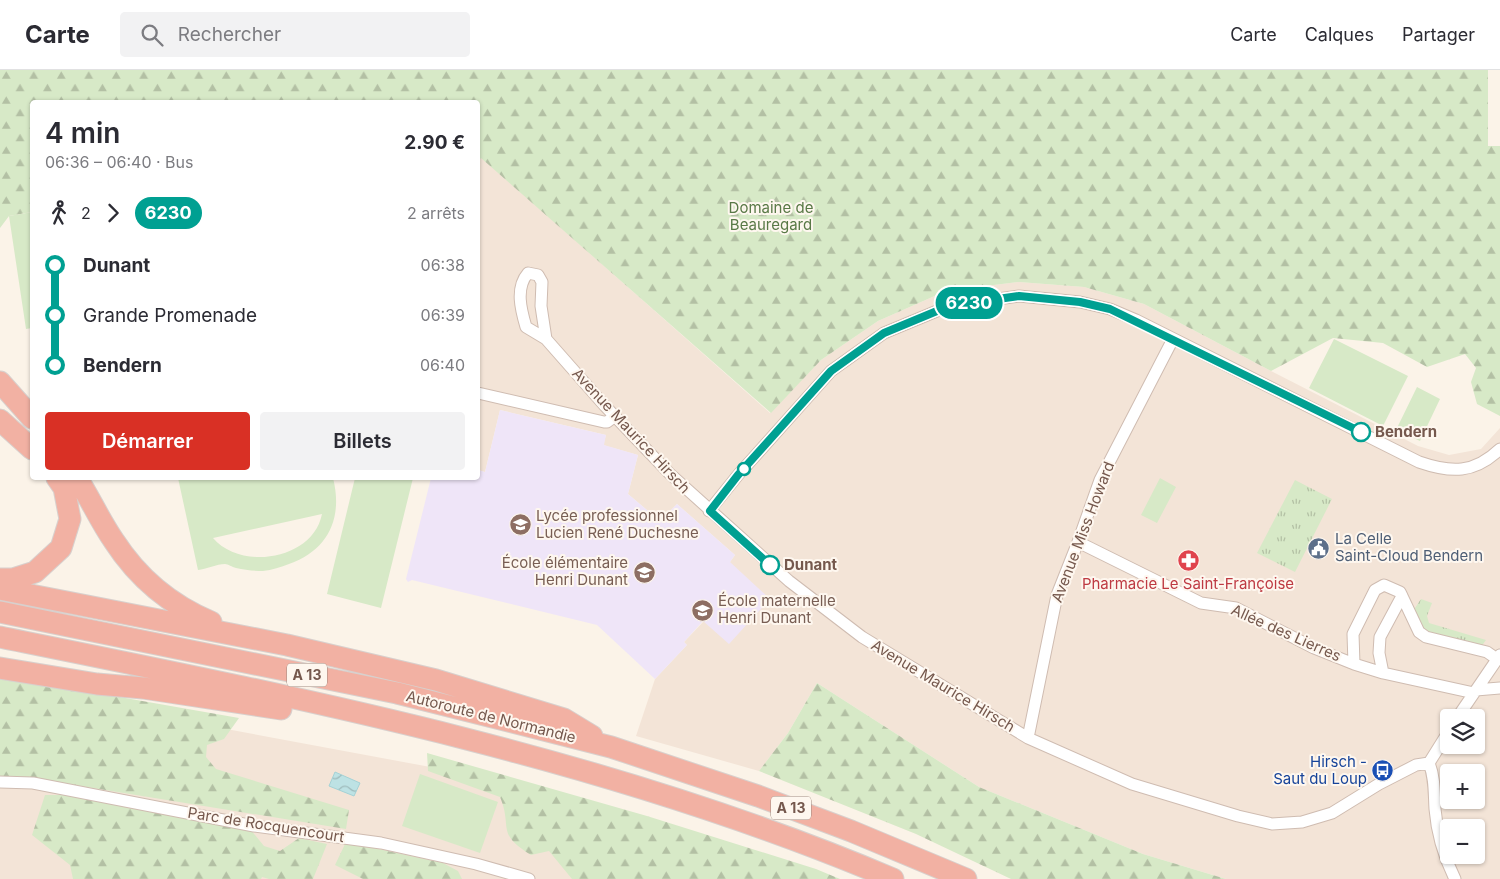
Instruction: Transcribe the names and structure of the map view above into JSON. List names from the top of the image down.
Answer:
{
  "streets": {
    "highway": ["A 13", "Autoroute de Normandie"],
    "street": [
      "Avenue Maurice Hirsch",
      "Avenue Miss Howard",
      "Allée des Lierres",
      "Parc de Rocquencourt"
    ]
  },
  "crossings": [
    ["Avenue Maurice Hirsch", "Avenue Miss Howard"],
    ["Avenue Miss Howard", "Allée des Lierres"]
  ],
  "parks": ["Domaine de Beauregard"],
  "places": {
    "other": ["Bendern", "Dunant"],
    "school or university": ["Lycée professionnel Lucien René Duchesne", "École élémentaire Henri Dunant", "École maternelle Henri Dunant"],
    "public building": ["La Celle Saint-Cloud Bendern"],
    "pharmacy": ["Pharmacie Le Saint-Françoise"],
    "bus stop": ["Hirsch - Saut du Loup"]
  },
  "lines": ["bus line 6230"],
  "page": {
    "header": "Carte",
    "search": "Rechercher",
    "nav": ["Carte", "Calques", "Partager"],
    "on_map": "6230",
    "heading": ["4 min", "06:36 – 06:40 · Bus", "2.90 €"],
    "legs": ["2", "6230", "2 arrêts"],
    "list": [
      {
        "name": "Dunant",
        "value": "06:38"
      },
      {
        "name": "Grande Promenade",
        "value": "06:39"
      },
      {
        "name": "Bendern",
        "value": "06:40"
      }
    ],
    "buttons": ["Démarrer", "Billets"],
    "map_buttons": ["+", "−"]
  }
}
